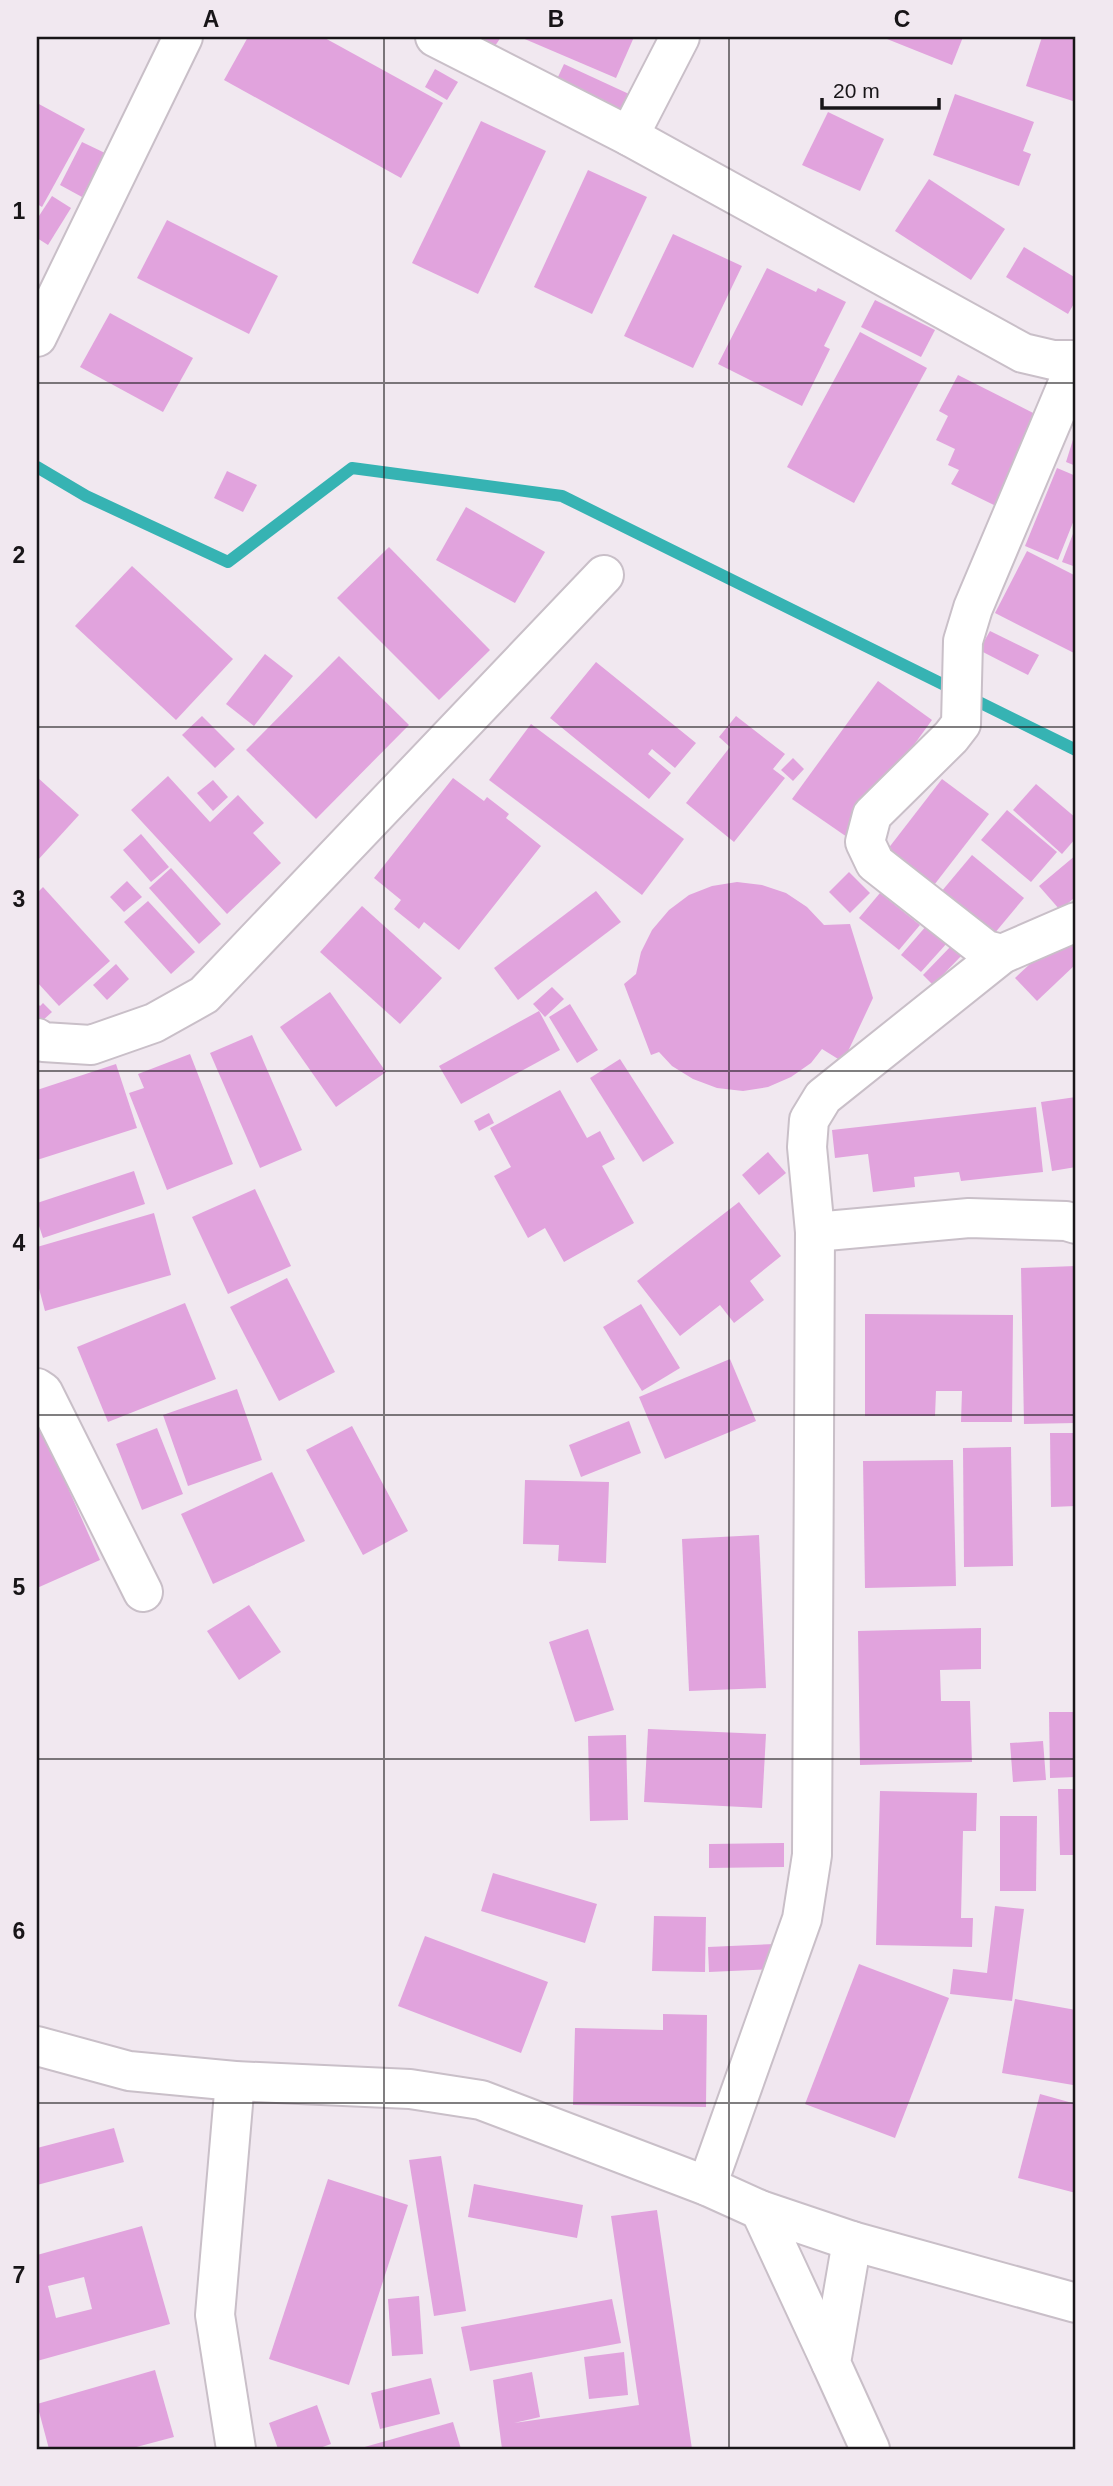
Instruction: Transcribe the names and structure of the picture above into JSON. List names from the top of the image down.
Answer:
{
  "scale_bar": "20 m",
  "grid": {
    "columns": ["A", "B", "C"],
    "rows": [
      "1",
      "2",
      "3",
      "4",
      "5",
      "6",
      "7"
    ]
  }
}
